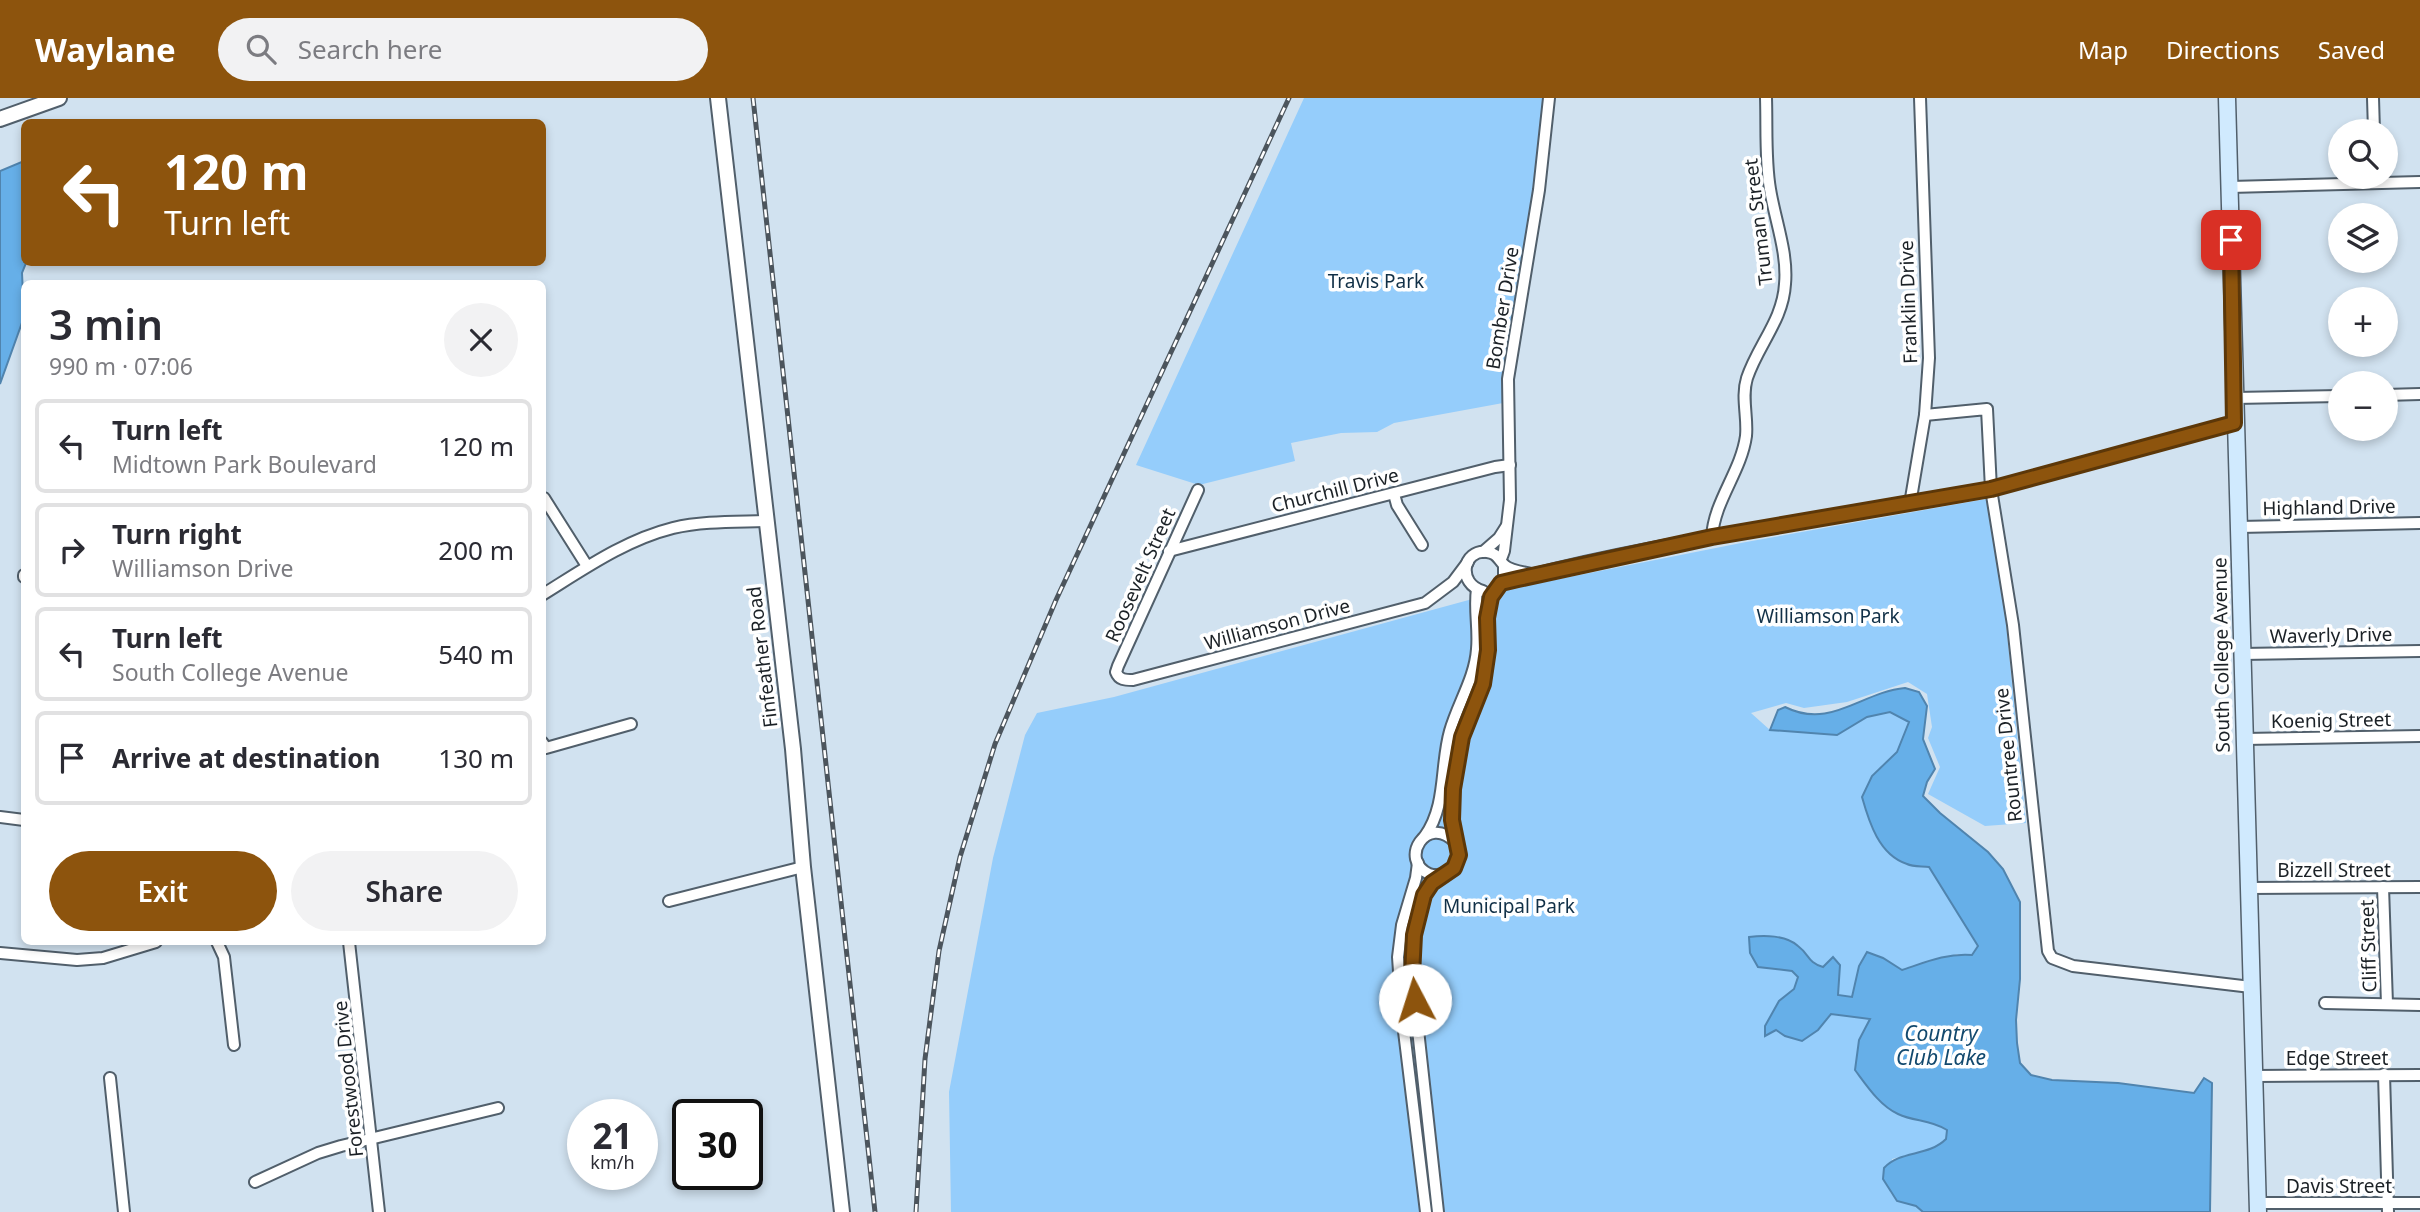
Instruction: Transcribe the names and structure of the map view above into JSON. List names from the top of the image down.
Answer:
{
  "streets": {
    "main road": ["South College Avenue"],
    "street": [
      "Truman Street",
      "Franklin Drive",
      "Bomber Drive",
      "Churchill Drive",
      "Highland Drive",
      "Roosevelt Street",
      "Williamson Drive",
      "Waverly Drive",
      "Finfeather Road",
      "Koenig Street",
      "Rountree Drive",
      "Bizzell Street",
      "Cliff Street",
      "Edge Street",
      "Forestwood Drive",
      "Davis Street"
    ]
  },
  "crossings": [
    ["Franklin Drive", "Rountree Drive"],
    ["Bomber Drive", "Churchill Drive"],
    ["Bomber Drive", "Williamson Drive"],
    ["Churchill Drive", "Roosevelt Street"],
    ["Highland Drive", "South College Avenue"],
    ["Roosevelt Street", "Williamson Drive"],
    ["Waverly Drive", "South College Avenue"],
    ["South College Avenue", "Koenig Street"],
    ["South College Avenue", "Rountree Drive"],
    ["South College Avenue", "Bizzell Street"],
    ["South College Avenue", "Edge Street"],
    ["South College Avenue", "Davis Street"],
    ["Bizzell Street", "Cliff Street"]
  ],
  "water": ["Country Club Lake"],
  "parks": ["Travis Park", "Williamson Park", "Municipal Park"],
  "page": {
    "header": "Waylane",
    "search": "Search here",
    "nav": ["Map", "Directions", "Saved"],
    "map_buttons": ["+", "−"],
    "turn": ["120 m", "Turn left"],
    "heading": ["3 min", "990 m · 07:06"],
    "list": [
      {
        "name": "Turn left",
        "note": "Midtown Park Boulevard",
        "value": "120 m"
      },
      {
        "name": "Turn right",
        "note": "Williamson Drive",
        "value": "200 m"
      },
      {
        "name": "Turn left",
        "note": "South College Avenue",
        "value": "540 m"
      },
      {
        "name": "Arrive at destination",
        "value": "130 m"
      }
    ],
    "buttons": ["Exit", "Share"],
    "speed": "21 km/h",
    "limit": "30"
  }
}
